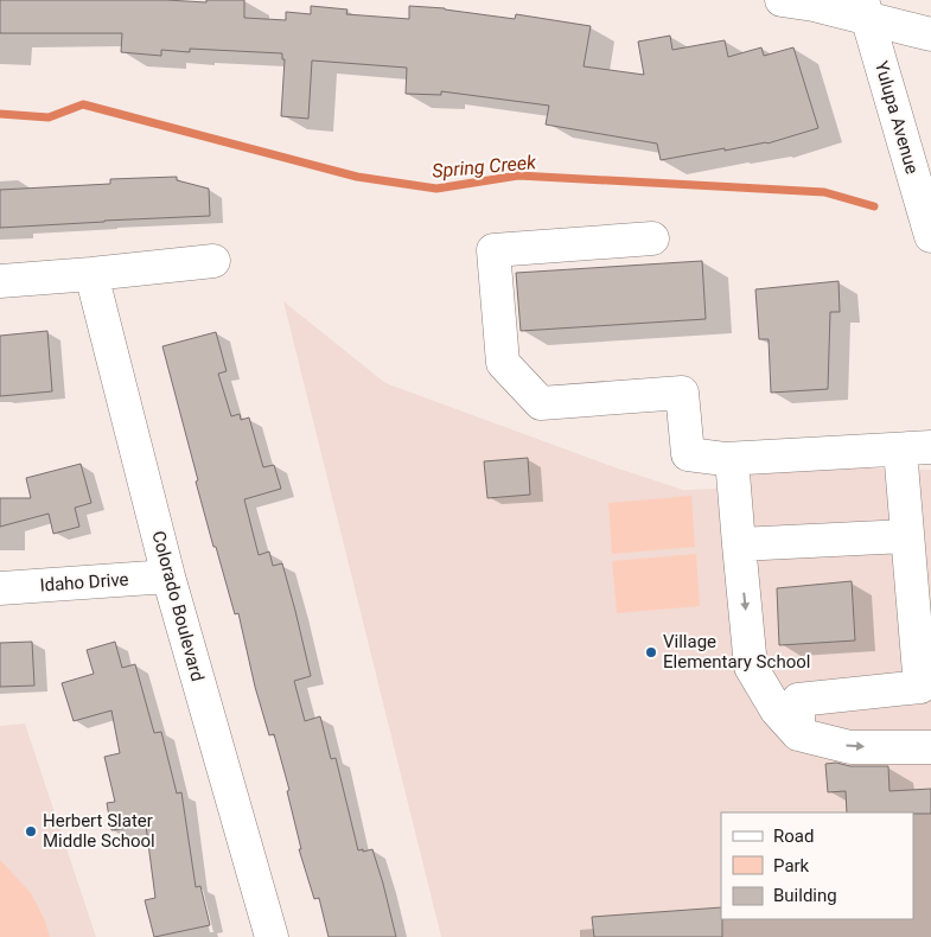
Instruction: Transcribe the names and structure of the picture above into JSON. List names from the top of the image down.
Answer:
{
  "streets": {
    "street": ["Yulupa Avenue", "Idaho Drive", "Colorado Boulevard"]
  },
  "crossings": [
    ["Idaho Drive", "Colorado Boulevard"]
  ],
  "water": ["Spring Creek"],
  "places": ["Village Elementary School", "Herbert Slater Middle School"],
  "legend": ["Road", "Park", "Building"]
}
